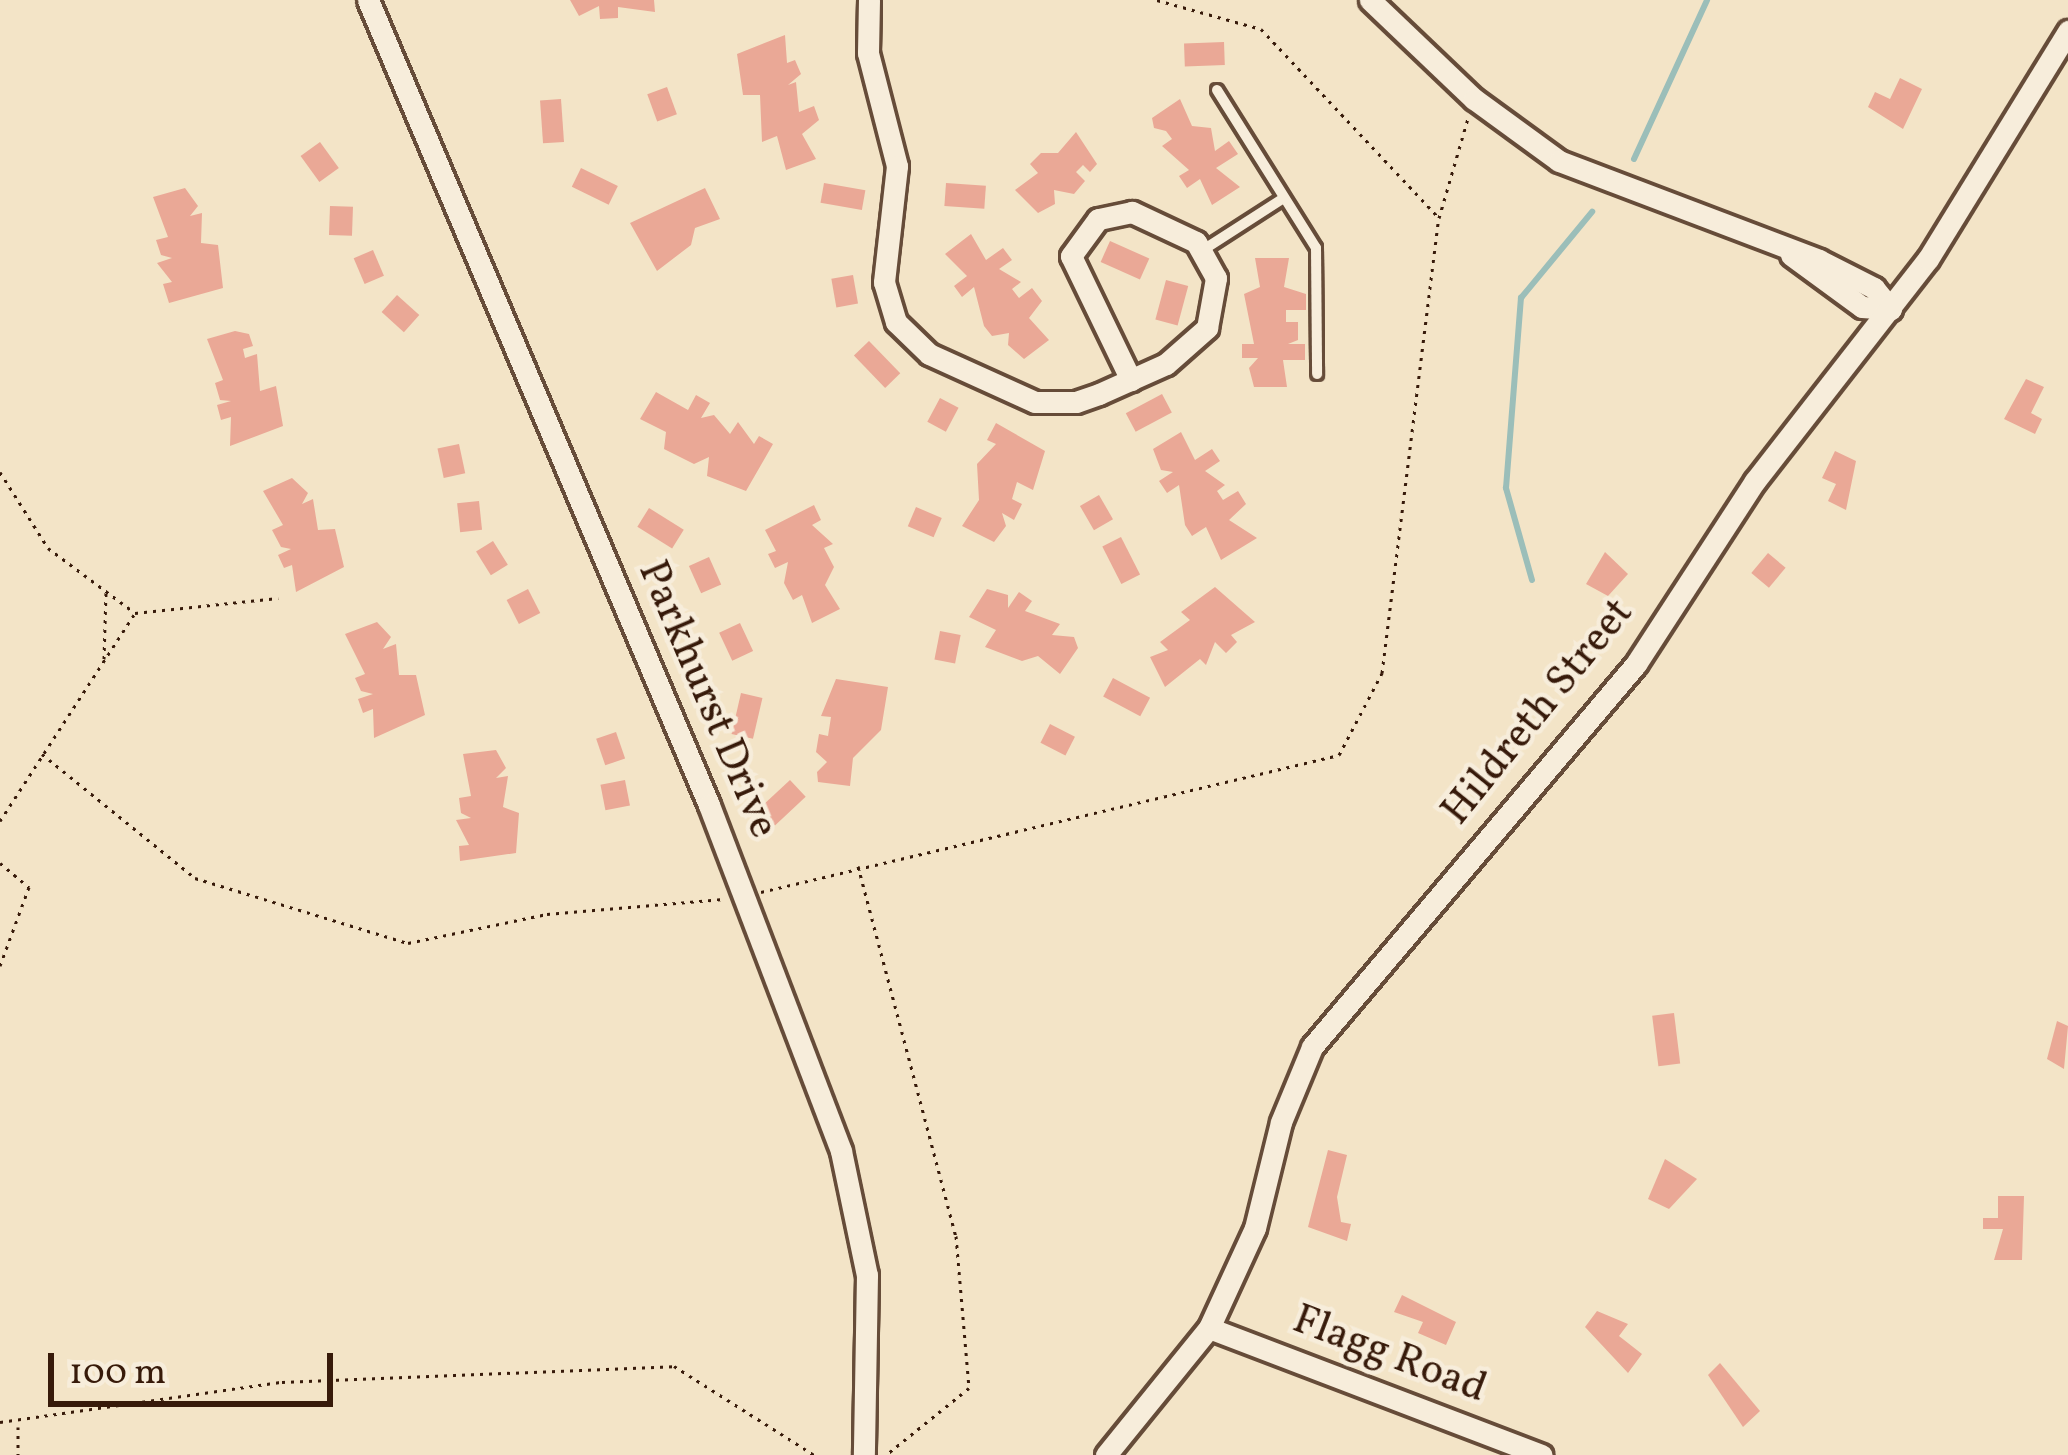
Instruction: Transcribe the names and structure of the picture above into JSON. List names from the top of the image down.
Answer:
{
  "streets": {
    "street": ["Parkhurst Drive", "Hildreth Street", "Flagg Road"]
  },
  "crossings": [
    ["Hildreth Street", "Flagg Road"]
  ],
  "scale_bar": "100 m"
}
